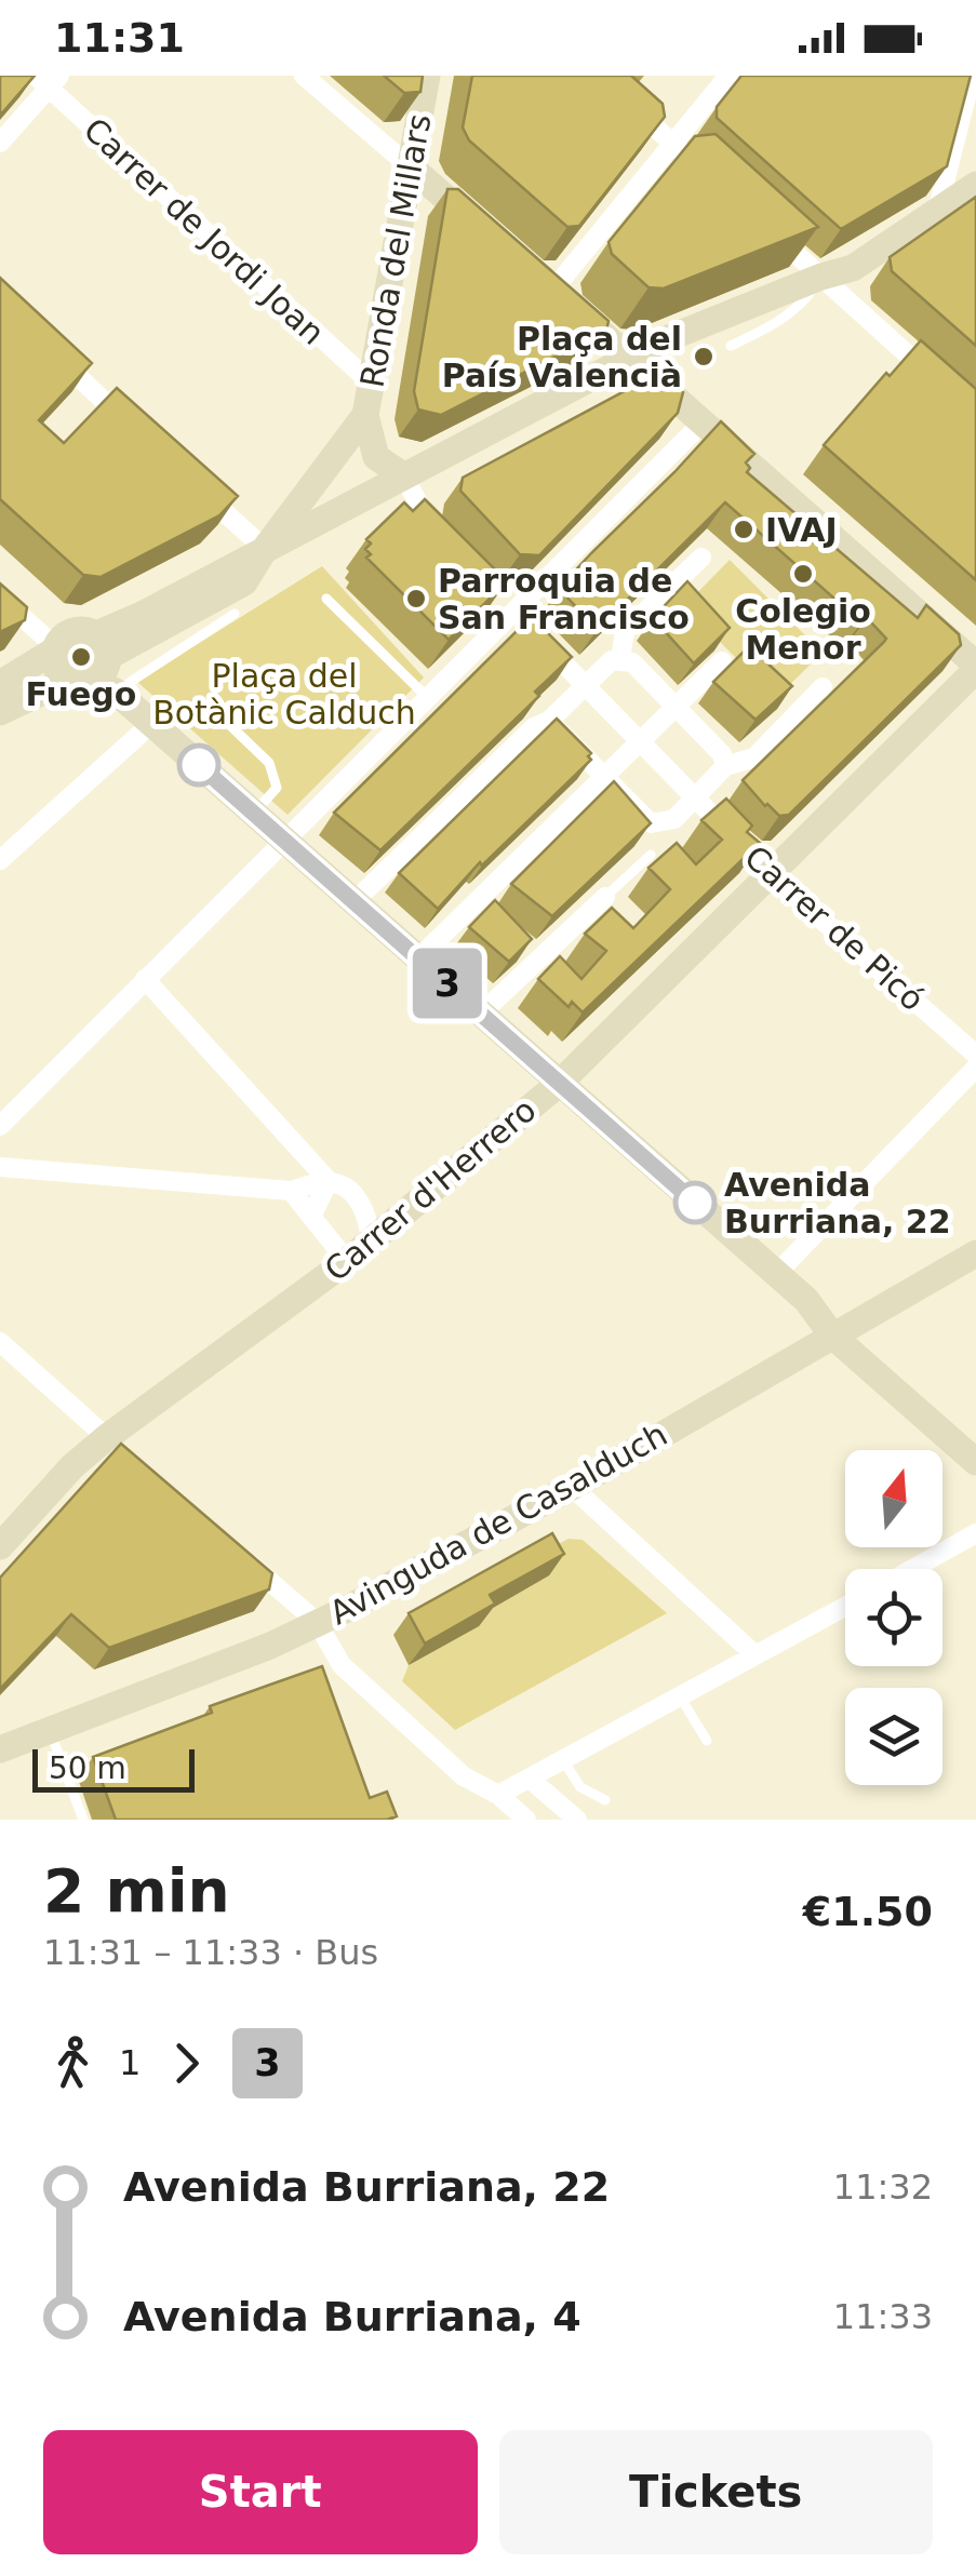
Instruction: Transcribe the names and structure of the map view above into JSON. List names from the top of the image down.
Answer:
{
  "streets": {
    "main road": ["Ronda del Millars", "Carrer d'Herrero", "Avinguda de Casalduch"],
    "street": ["Carrer de Jordi Joan", "Carrer de Picó"]
  },
  "crossings": [
    ["Carrer de Jordi Joan", "Ronda del Millars"],
    ["Carrer de Picó", "Carrer d'Herrero"]
  ],
  "parks": ["Plaça del Botànic Calduch"],
  "places": [
    "Plaça del País Valencià",
    "IVAJ",
    "Colegio Menor",
    "Parroquia de San Francisco",
    "Fuego",
    "Avenida Burriana, 22"
  ],
  "lines": ["bus line 3"],
  "scale_bar": "50 m",
  "north": "top",
  "page": {
    "status": "11:31",
    "on_map": "3",
    "scale": "50 m",
    "heading": ["2 min", "11:31 – 11:33 · Bus", "€1.50"],
    "legs": ["1", "3"],
    "list": [
      {
        "name": "Avenida Burriana, 22",
        "value": "11:32"
      },
      {
        "name": "Avenida Burriana, 4",
        "value": "11:33"
      }
    ],
    "buttons": ["Start", "Tickets"]
  }
}
